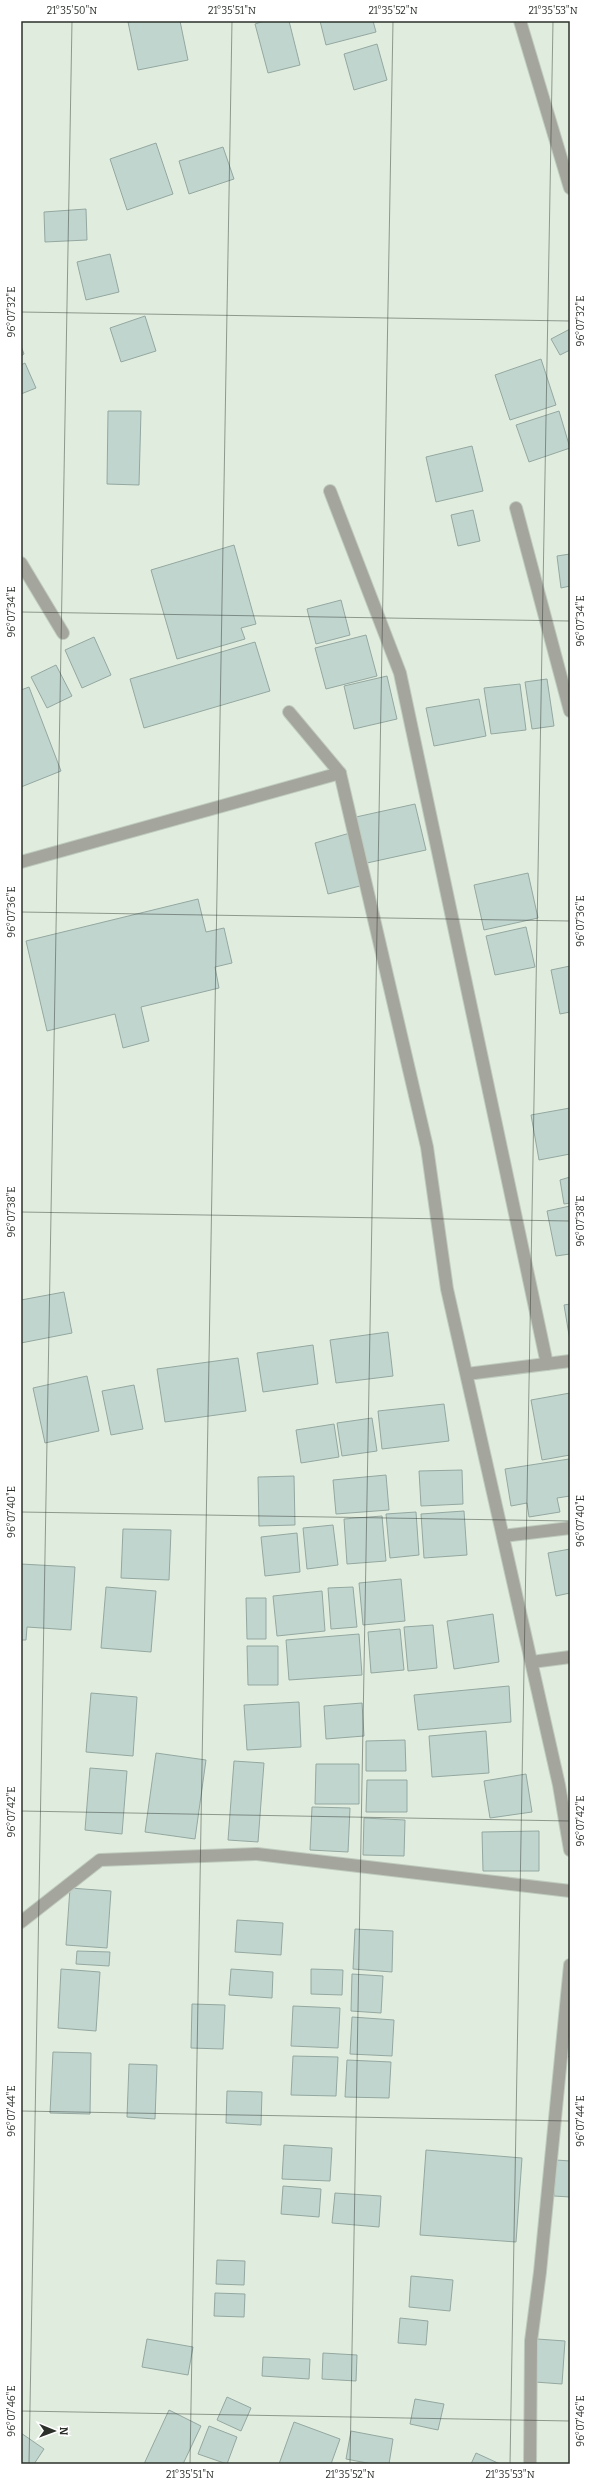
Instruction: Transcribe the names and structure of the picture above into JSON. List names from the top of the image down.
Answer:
{
  "north": "right",
  "coordinates": [
    "21°35'50\"N",
    "21°35'51\"N",
    "21°35'52\"N",
    "21°35'53\"N",
    "96°07'32\"E",
    "96°07'34\"E",
    "96°07'36\"E",
    "96°07'38\"E",
    "96°07'40\"E",
    "96°07'42\"E",
    "96°07'44\"E",
    "96°07'46\"E"
  ]
}
